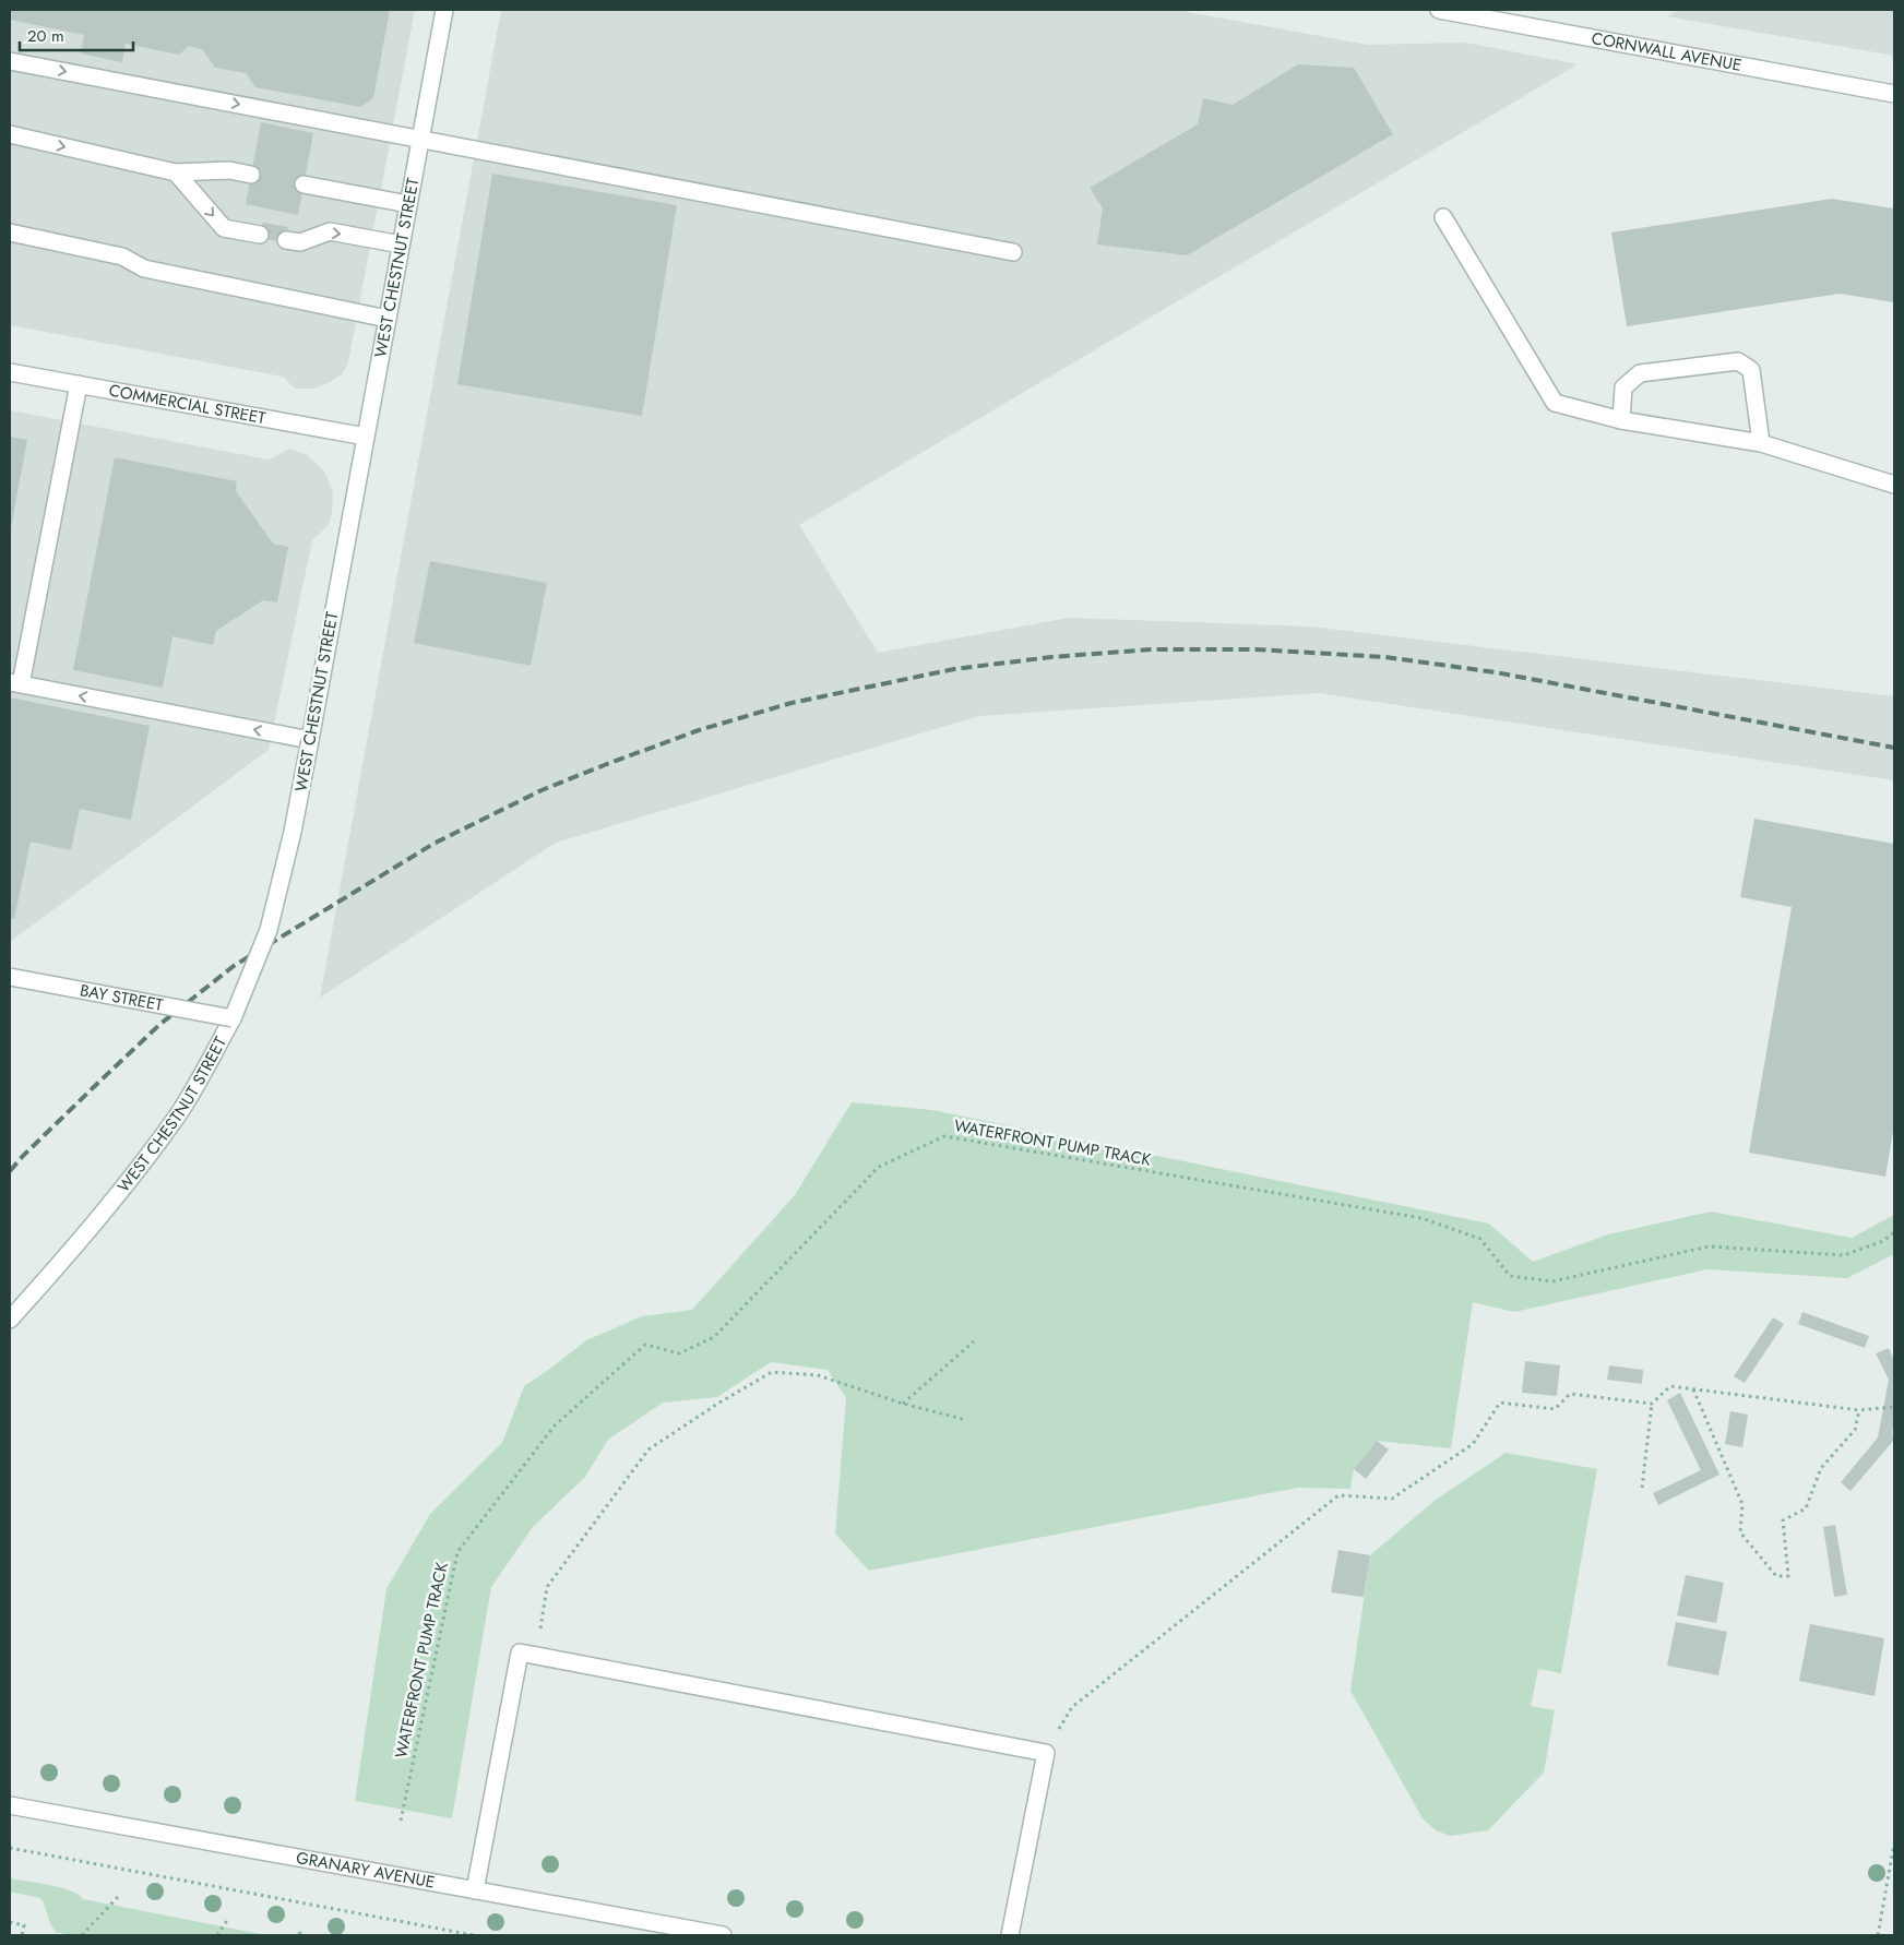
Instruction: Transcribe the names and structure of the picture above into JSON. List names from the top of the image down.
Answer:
{
  "streets": {
    "street": [
      "CORNWALL AVENUE",
      "WEST CHESTNUT STREET",
      "COMMERCIAL STREET",
      "BAY STREET",
      "GRANARY AVENUE"
    ],
    "path": ["WATERFRONT PUMP TRACK"]
  },
  "crossings": [
    ["WEST CHESTNUT STREET", "COMMERCIAL STREET"],
    ["WEST CHESTNUT STREET", "BAY STREET"]
  ],
  "scale_bar": "20 m"
}
